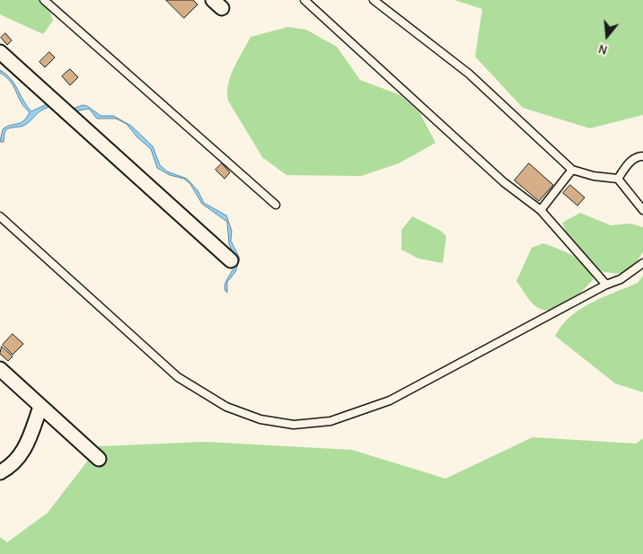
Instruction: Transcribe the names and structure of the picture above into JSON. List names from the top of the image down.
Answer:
{
  "north": "bottom"
}
